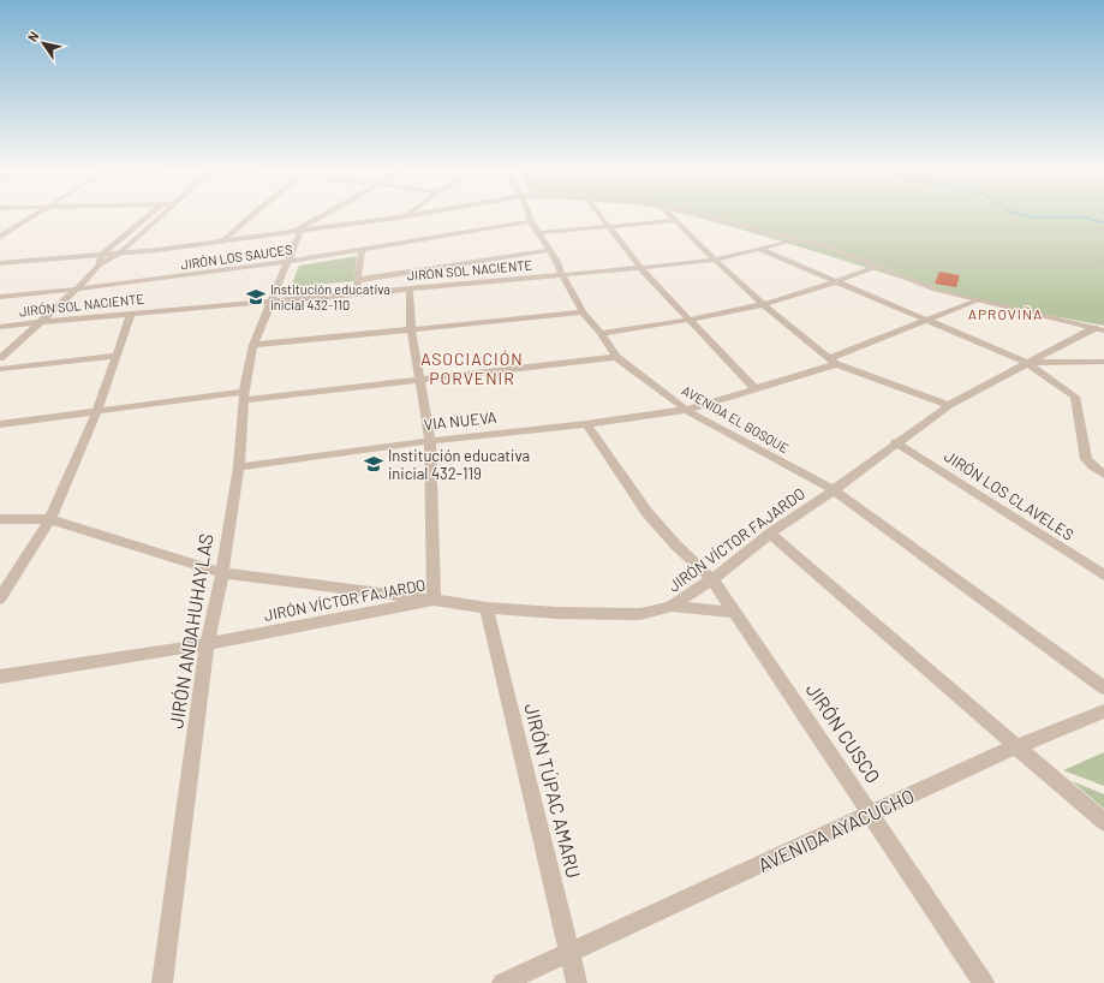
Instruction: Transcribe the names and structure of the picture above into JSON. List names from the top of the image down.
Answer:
{
  "streets": {
    "street": [
      "JIRÓN LOS SAUCES",
      "JIRÓN SOL NACIENTE",
      "AVENIDA EL BOSQUE",
      "VIA NUEVA",
      "JIRÓN LOS CLAVELES",
      "JIRÓN VÍCTOR FAJARDO",
      "JIRÓN ANDAHUHAYLAS",
      "JIRÓN CUSCO",
      "JIRÓN TÚPAC AMARU",
      "AVENIDA AYACUCHO"
    ]
  },
  "crossings": [
    ["JIRÓN LOS SAUCES", "AVENIDA EL BOSQUE"],
    ["JIRÓN LOS SAUCES", "JIRÓN ANDAHUHAYLAS"],
    ["JIRÓN SOL NACIENTE", "AVENIDA EL BOSQUE"],
    ["JIRÓN SOL NACIENTE", "JIRÓN ANDAHUHAYLAS"],
    ["AVENIDA EL BOSQUE", "VIA NUEVA"],
    ["AVENIDA EL BOSQUE", "JIRÓN VÍCTOR FAJARDO"],
    ["VIA NUEVA", "JIRÓN ANDAHUHAYLAS"],
    ["VIA NUEVA", "JIRÓN CUSCO"],
    ["JIRÓN LOS CLAVELES", "JIRÓN VÍCTOR FAJARDO"],
    ["JIRÓN VÍCTOR FAJARDO", "JIRÓN ANDAHUHAYLAS"],
    ["JIRÓN VÍCTOR FAJARDO", "JIRÓN CUSCO"],
    ["JIRÓN VÍCTOR FAJARDO", "JIRÓN TÚPAC AMARU"],
    ["JIRÓN CUSCO", "AVENIDA AYACUCHO"],
    ["JIRÓN TÚPAC AMARU", "AVENIDA AYACUCHO"]
  ],
  "districts": ["APROVIÑA", "ASOCIACIÓN PORVENIR"],
  "places": {
    "school or university": ["Institución educativa inicial 432-110", "Institución educativa inicial 432-119"]
  },
  "north": "top left"
}
